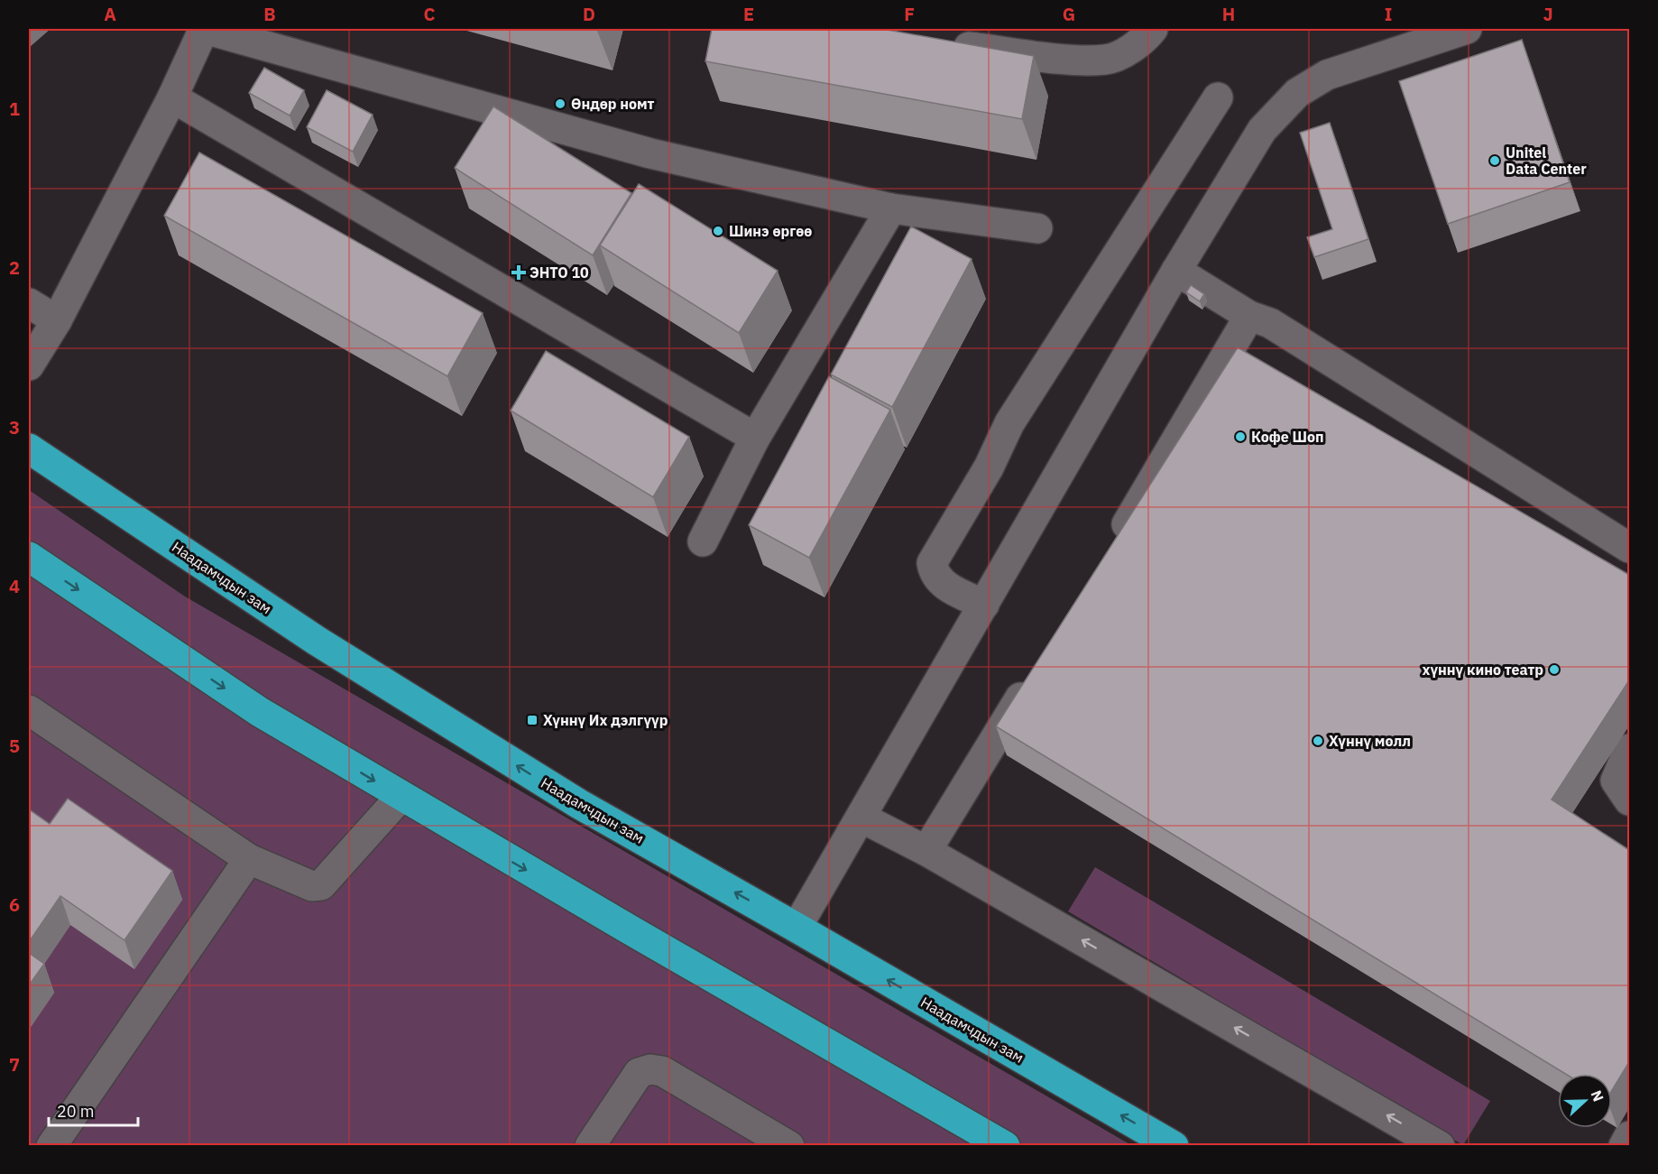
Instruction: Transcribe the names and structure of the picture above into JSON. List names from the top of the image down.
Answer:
{
  "streets": {
    "highway": ["Наадамчдын зам"]
  },
  "places": {
    "other": [
      "Өндөр номт",
      "Unitel Data Center",
      "Шинэ өргөө",
      "Кофе Шоп",
      "хүннү кино театр",
      "Хүннү молл"
    ],
    "health": ["ЭНТО 10"],
    "transit": ["Хүннү Их дэлгүүр"]
  },
  "scale_bar": "20 m",
  "north": "right",
  "grid": {
    "columns": [
      "A",
      "B",
      "C",
      "D",
      "E",
      "F",
      "G",
      "H",
      "I",
      "J"
    ],
    "rows": [
      "1",
      "2",
      "3",
      "4",
      "5",
      "6",
      "7"
    ]
  }
}
